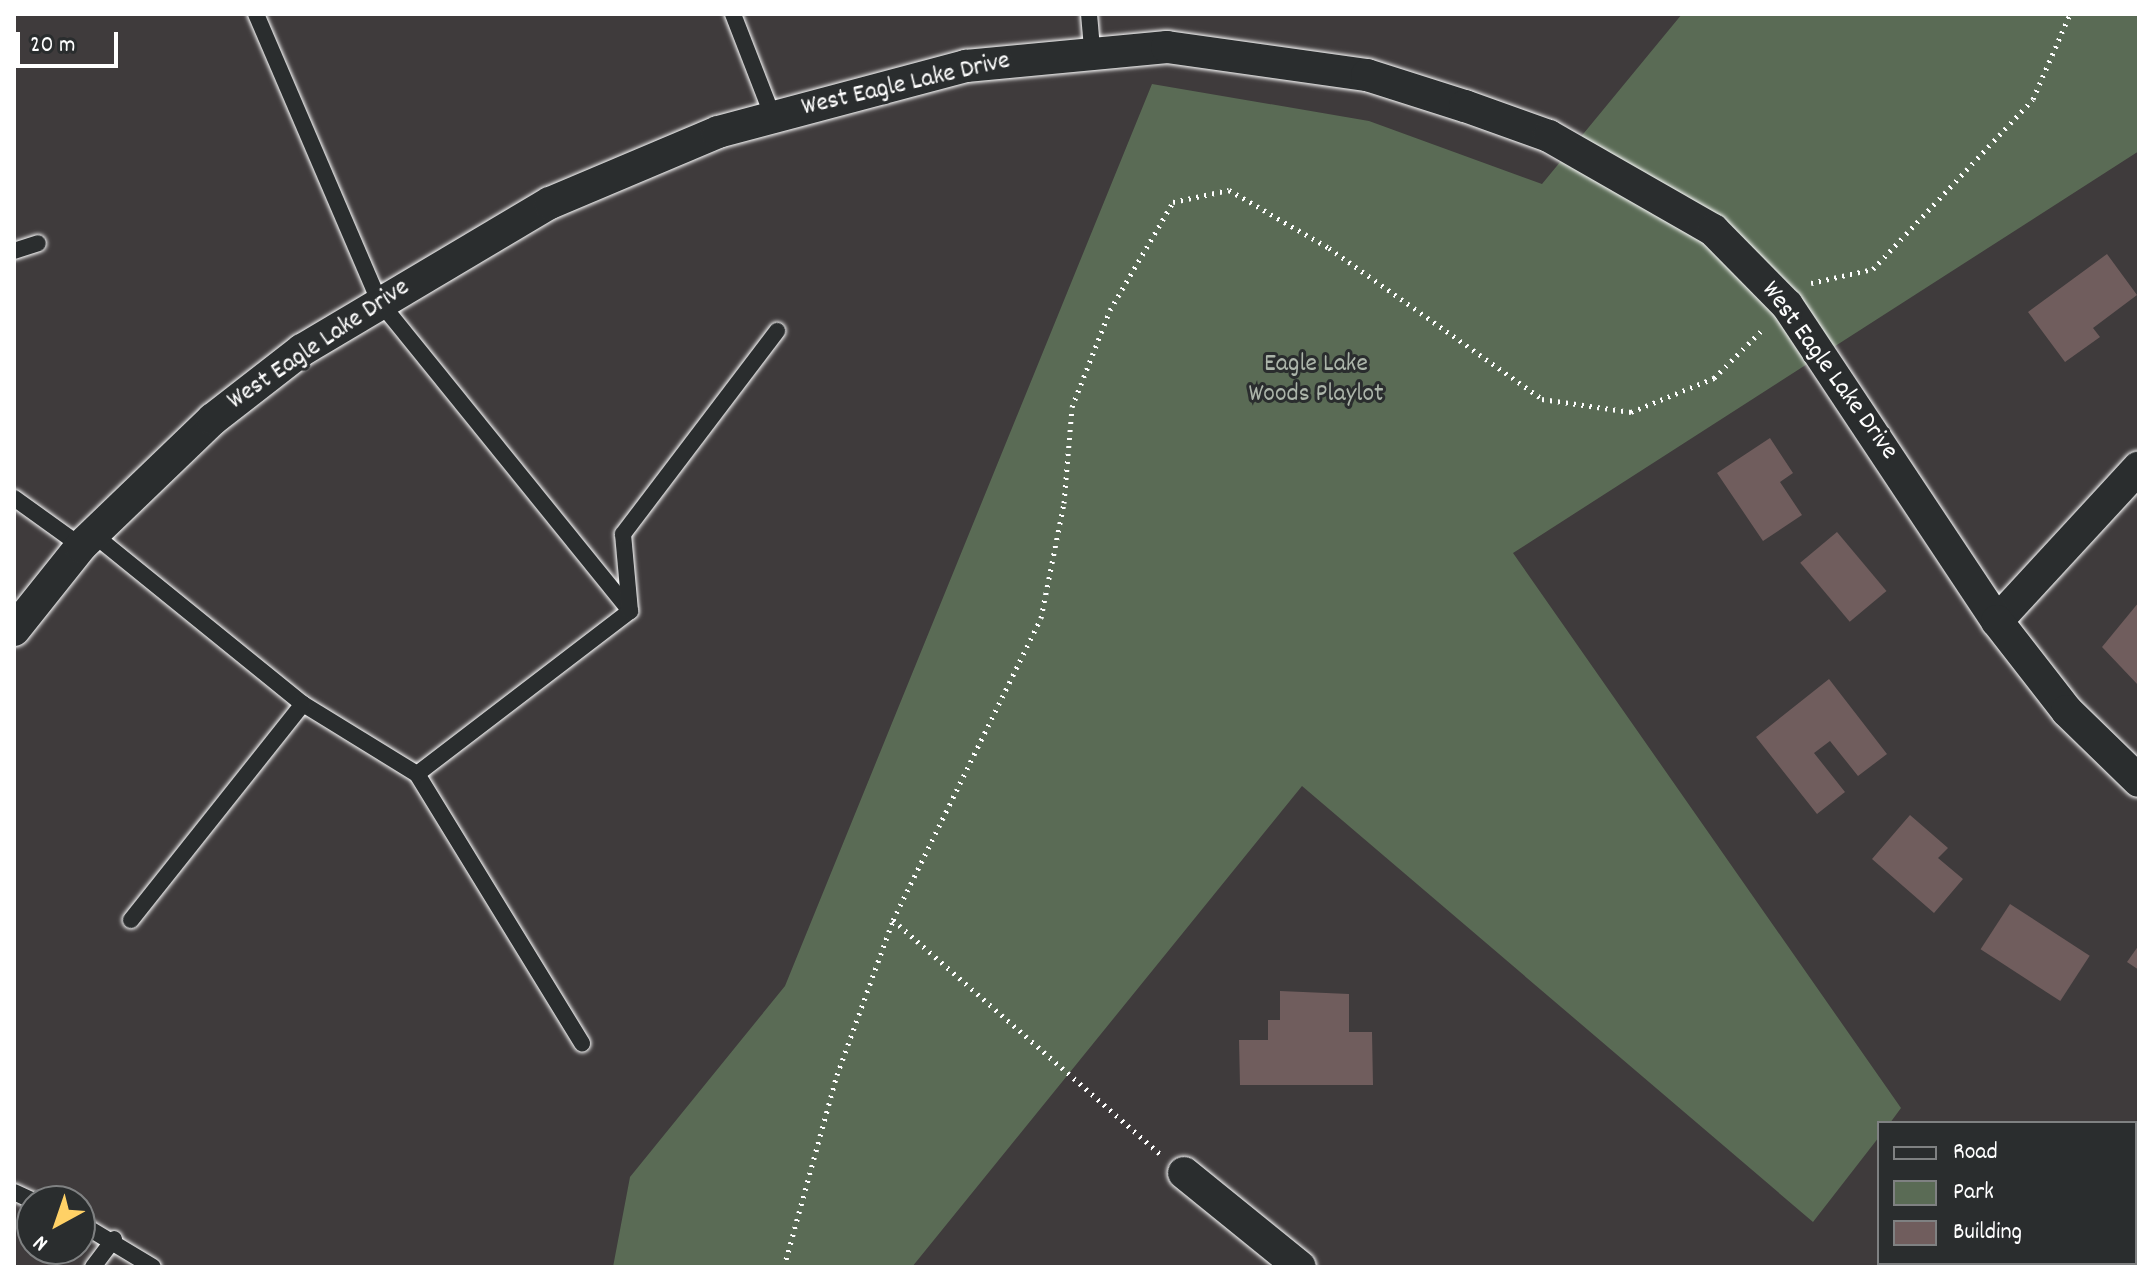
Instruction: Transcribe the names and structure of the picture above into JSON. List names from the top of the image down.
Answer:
{
  "streets": {
    "street": ["West Eagle Lake Drive"]
  },
  "parks": ["Eagle Lake Woods Playlot"],
  "legend": ["Road", "Park", "Building"],
  "scale_bar": "20 m",
  "north": "bottom left"
}
